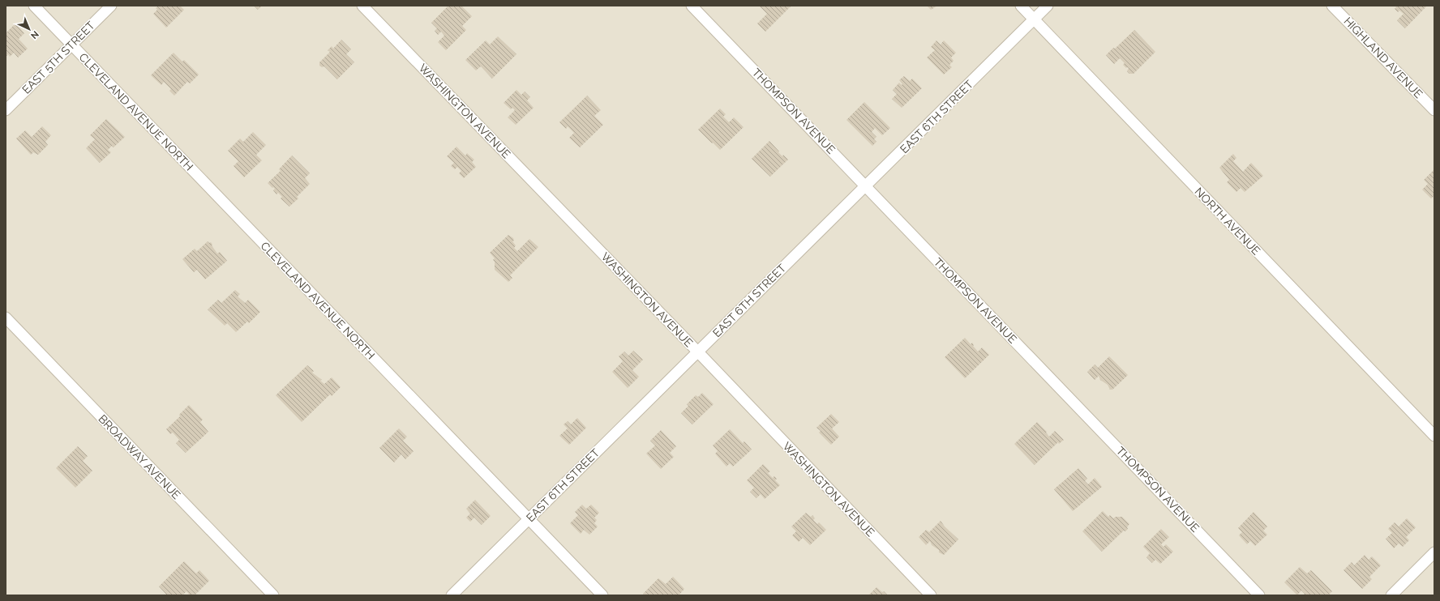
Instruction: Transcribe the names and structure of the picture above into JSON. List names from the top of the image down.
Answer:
{
  "streets": {
    "street": [
      "EAST 5TH STREET",
      "HIGHLAND AVENUE",
      "WASHINGTON AVENUE",
      "THOMPSON AVENUE",
      "CLEVELAND AVENUE NORTH",
      "EAST 6TH STREET",
      "NORTH AVENUE",
      "BROADWAY AVENUE"
    ]
  },
  "crossings": [
    ["EAST 5TH STREET", "CLEVELAND AVENUE NORTH"],
    ["WASHINGTON AVENUE", "EAST 6TH STREET"],
    ["THOMPSON AVENUE", "EAST 6TH STREET"],
    ["CLEVELAND AVENUE NORTH", "EAST 6TH STREET"],
    ["EAST 6TH STREET", "NORTH AVENUE"]
  ],
  "north": "bottom right"
}
